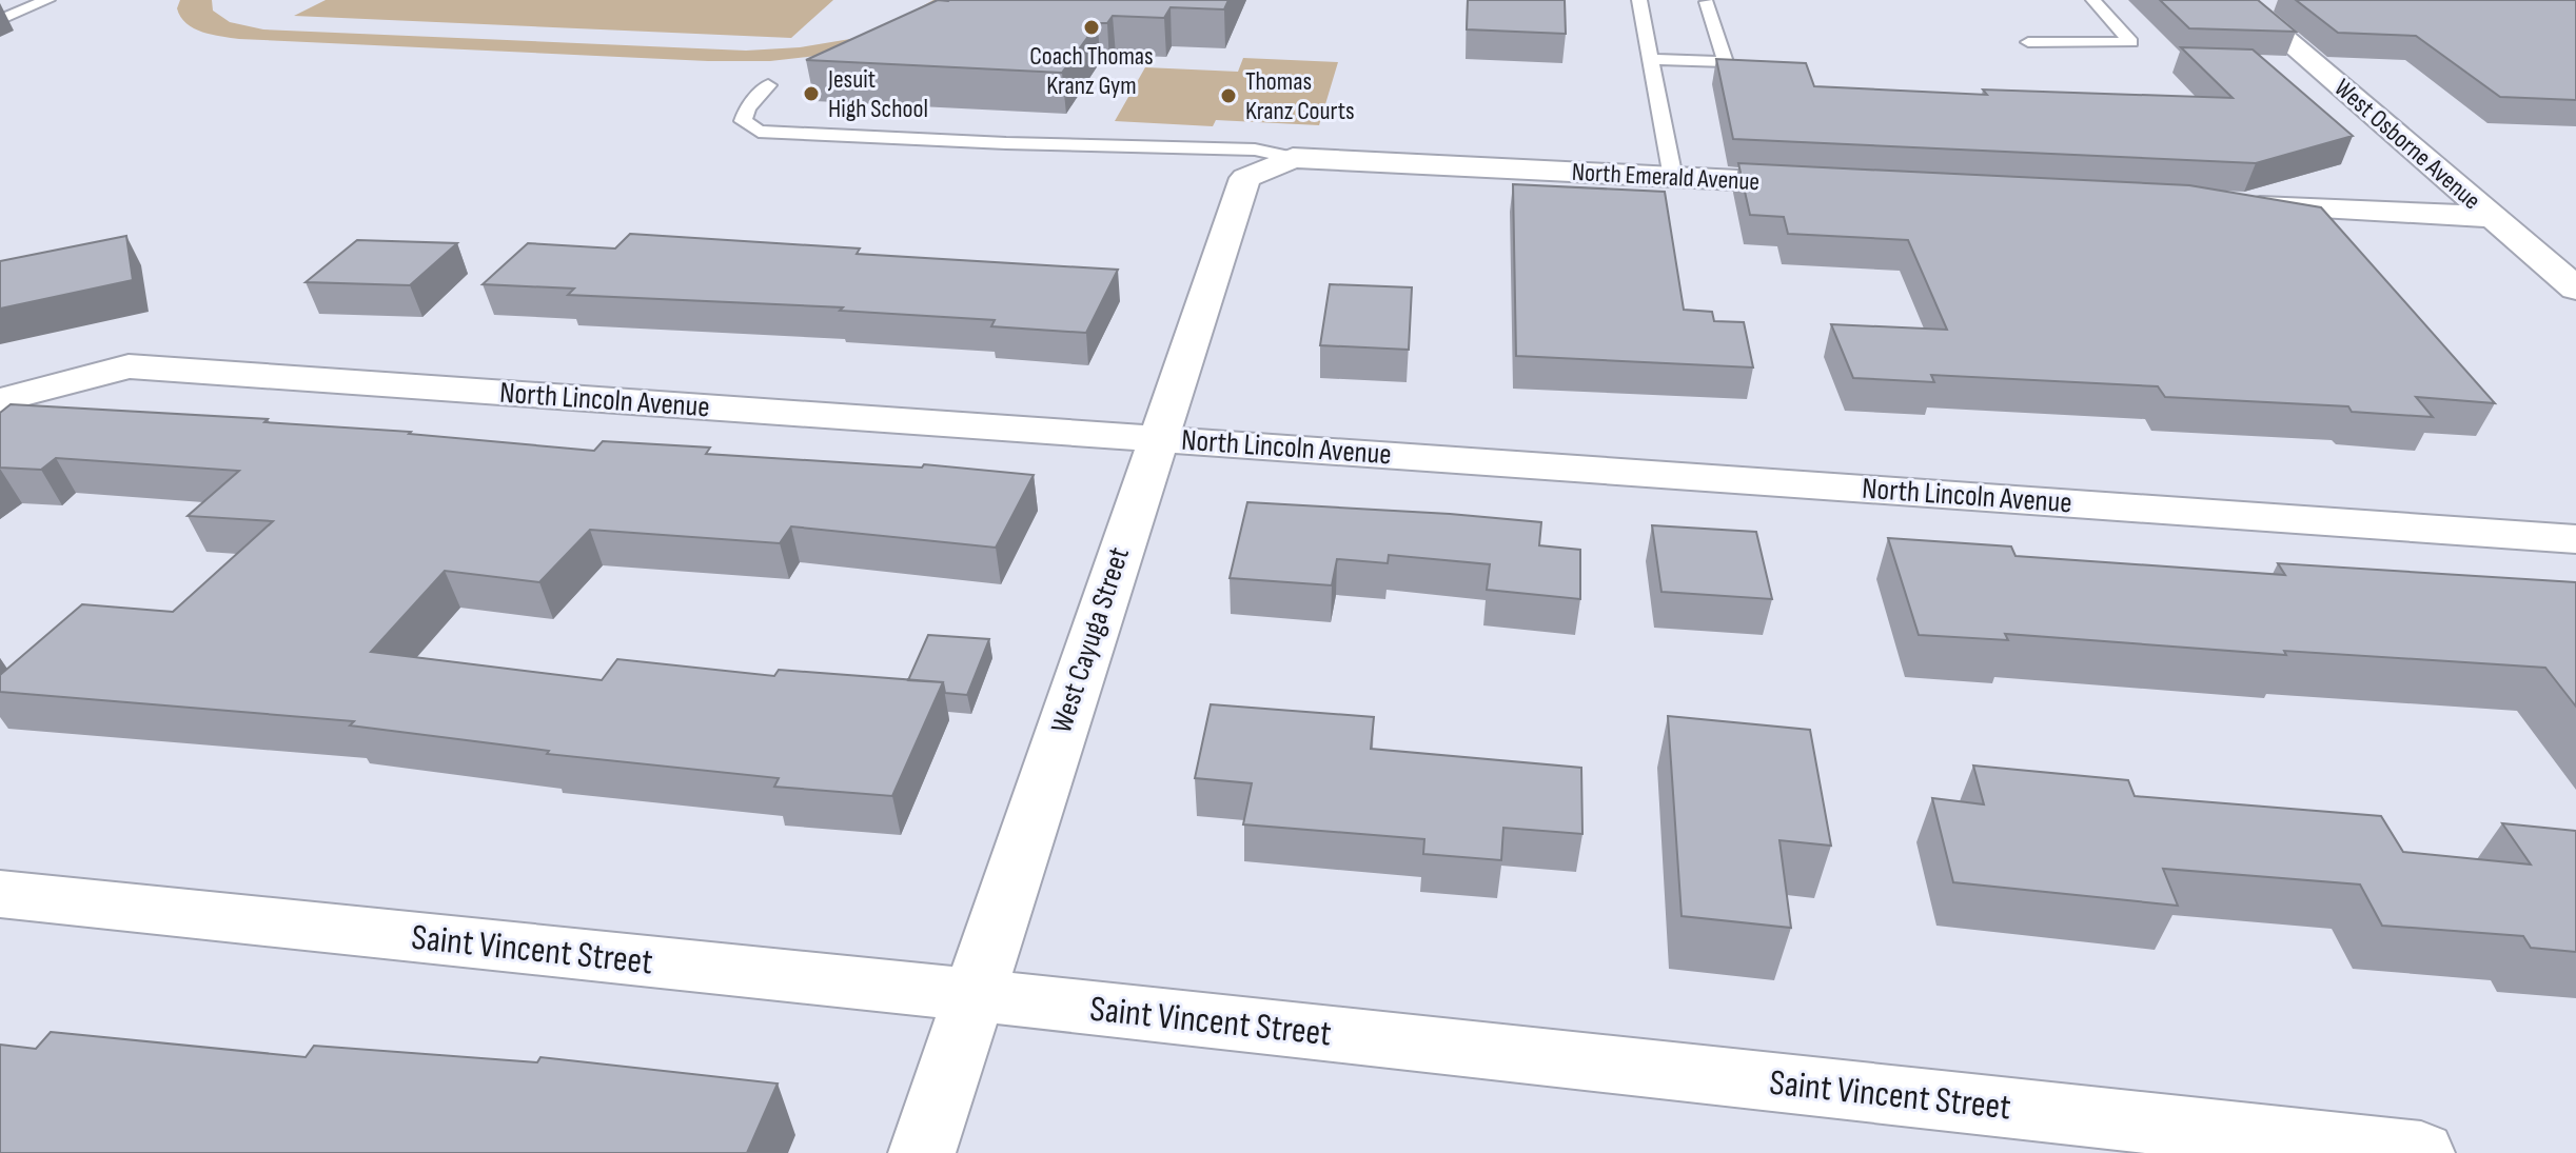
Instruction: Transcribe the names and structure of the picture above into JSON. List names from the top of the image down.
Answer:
{
  "streets": {
    "street": [
      "West Osborne Avenue",
      "North Emerald Avenue",
      "North Lincoln Avenue",
      "West Cayuga Street",
      "Saint Vincent Street"
    ]
  },
  "crossings": [
    ["North Emerald Avenue", "West Cayuga Street"],
    ["North Lincoln Avenue", "West Cayuga Street"],
    ["West Cayuga Street", "Saint Vincent Street"]
  ],
  "places": ["Coach Thomas Kranz Gym", "Jesuit High School", "Thomas Kranz Courts"]
}
